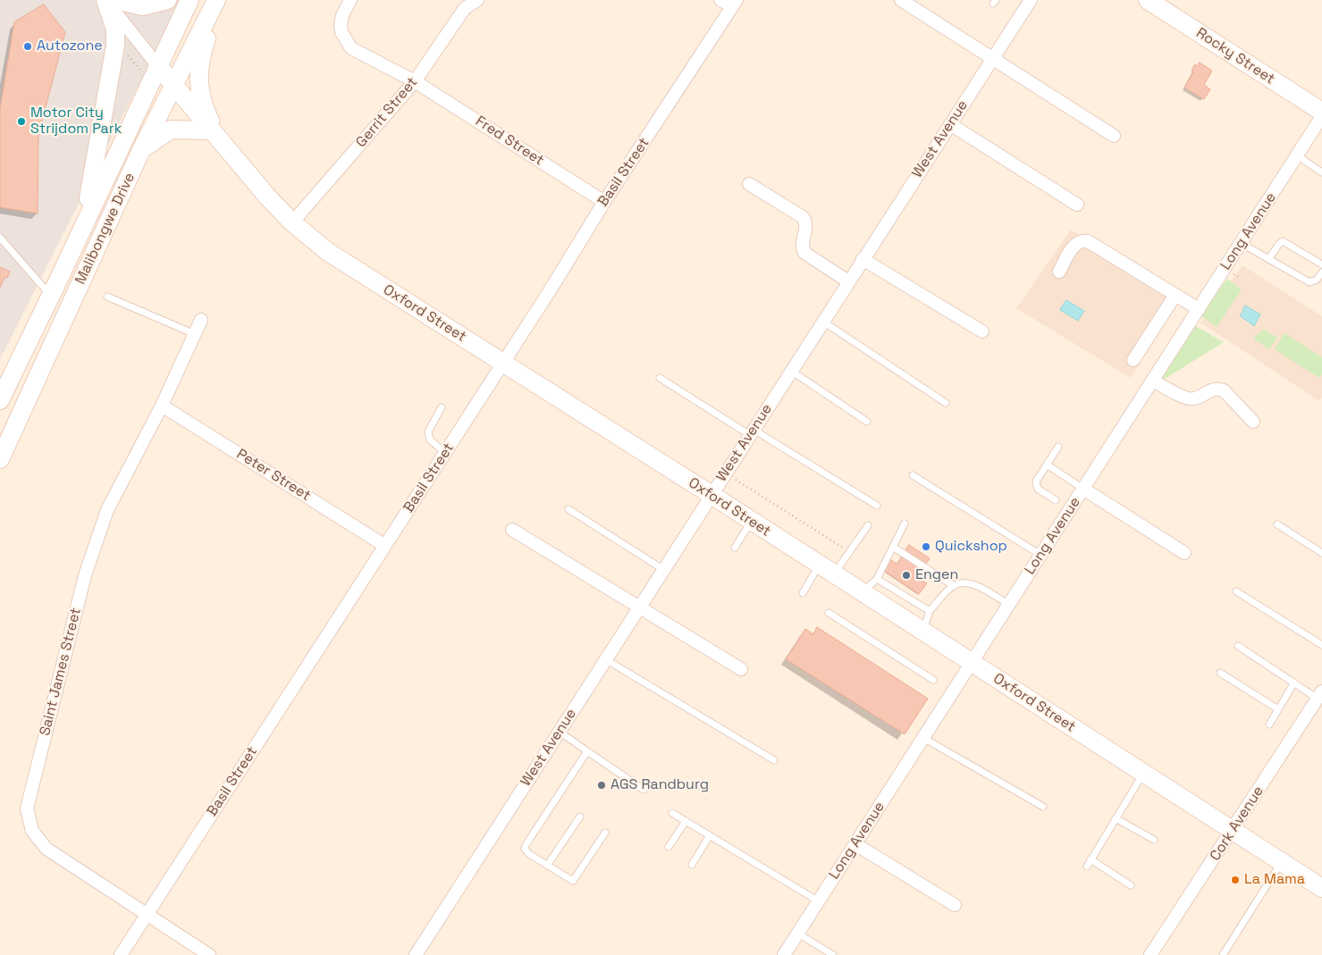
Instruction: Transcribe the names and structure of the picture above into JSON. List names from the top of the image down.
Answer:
{
  "streets": {
    "street": [
      "Rocky Street",
      "Gerrit Street",
      "West Avenue",
      "Fred Street",
      "Basil Street",
      "Malibongwe Drive",
      "Long Avenue",
      "Oxford Street",
      "Peter Street",
      "Saint James Street",
      "Cork Avenue"
    ]
  },
  "crossings": [
    ["Gerrit Street", "Fred Street"],
    ["Gerrit Street", "Oxford Street"],
    ["West Avenue", "Oxford Street"],
    ["Fred Street", "Basil Street"],
    ["Basil Street", "Oxford Street"],
    ["Basil Street", "Peter Street"],
    ["Basil Street", "Saint James Street"],
    ["Malibongwe Drive", "Oxford Street"],
    ["Long Avenue", "Oxford Street"],
    ["Oxford Street", "Cork Avenue"],
    ["Peter Street", "Saint James Street"]
  ],
  "places": [
    "Autozone",
    "Motor City Strijdom Park",
    "Quickshop",
    "Engen",
    "AGS Randburg",
    "La Mama"
  ]
}
